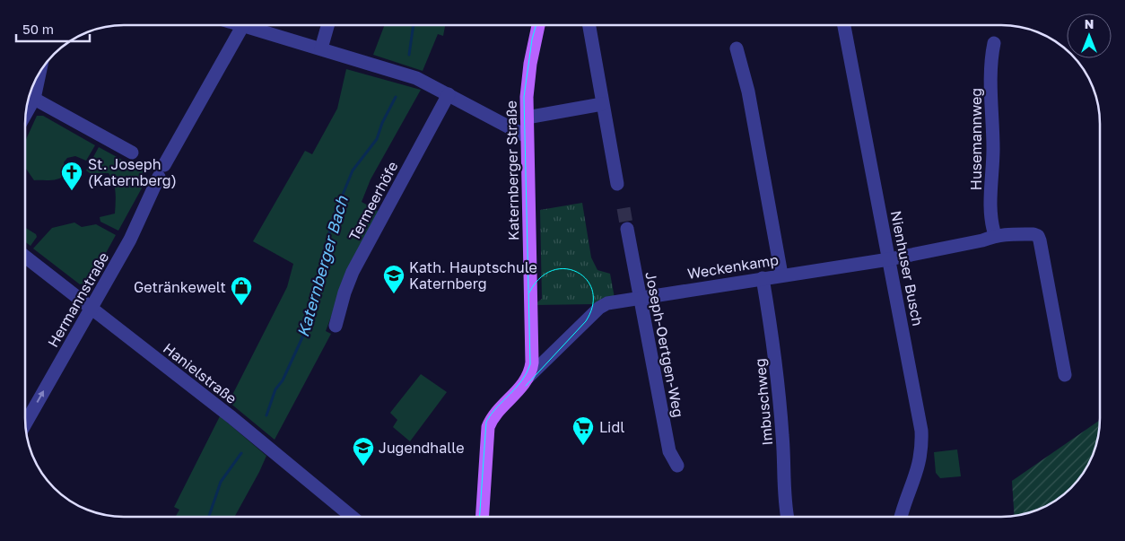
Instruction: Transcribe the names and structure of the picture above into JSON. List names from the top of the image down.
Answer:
{
  "streets": {
    "main road": ["Katernberger Straße"],
    "street": [
      "Husemannweg",
      "Termeerhöfe",
      "Weckenkamp",
      "Nienhuser Busch",
      "Hermannstraße",
      "Joseph-Oertgen-Weg",
      "Hanielstraße",
      "Imbuschweg"
    ]
  },
  "crossings": [
    ["Katernberger Straße", "Weckenkamp"],
    ["Weckenkamp", "Nienhuser Busch"],
    ["Weckenkamp", "Joseph-Oertgen-Weg"],
    ["Weckenkamp", "Imbuschweg"],
    ["Hermannstraße", "Hanielstraße"]
  ],
  "water": ["Katernberger Bach"],
  "places": {
    "church": ["St. Joseph (Katernberg)"],
    "school or university": ["Kath. Hauptschule Katernberg", "Jugendhalle"],
    "shop": ["Getränkewelt"],
    "supermarket": ["Lidl"]
  },
  "scale_bar": "50 m",
  "north": "top"
}
